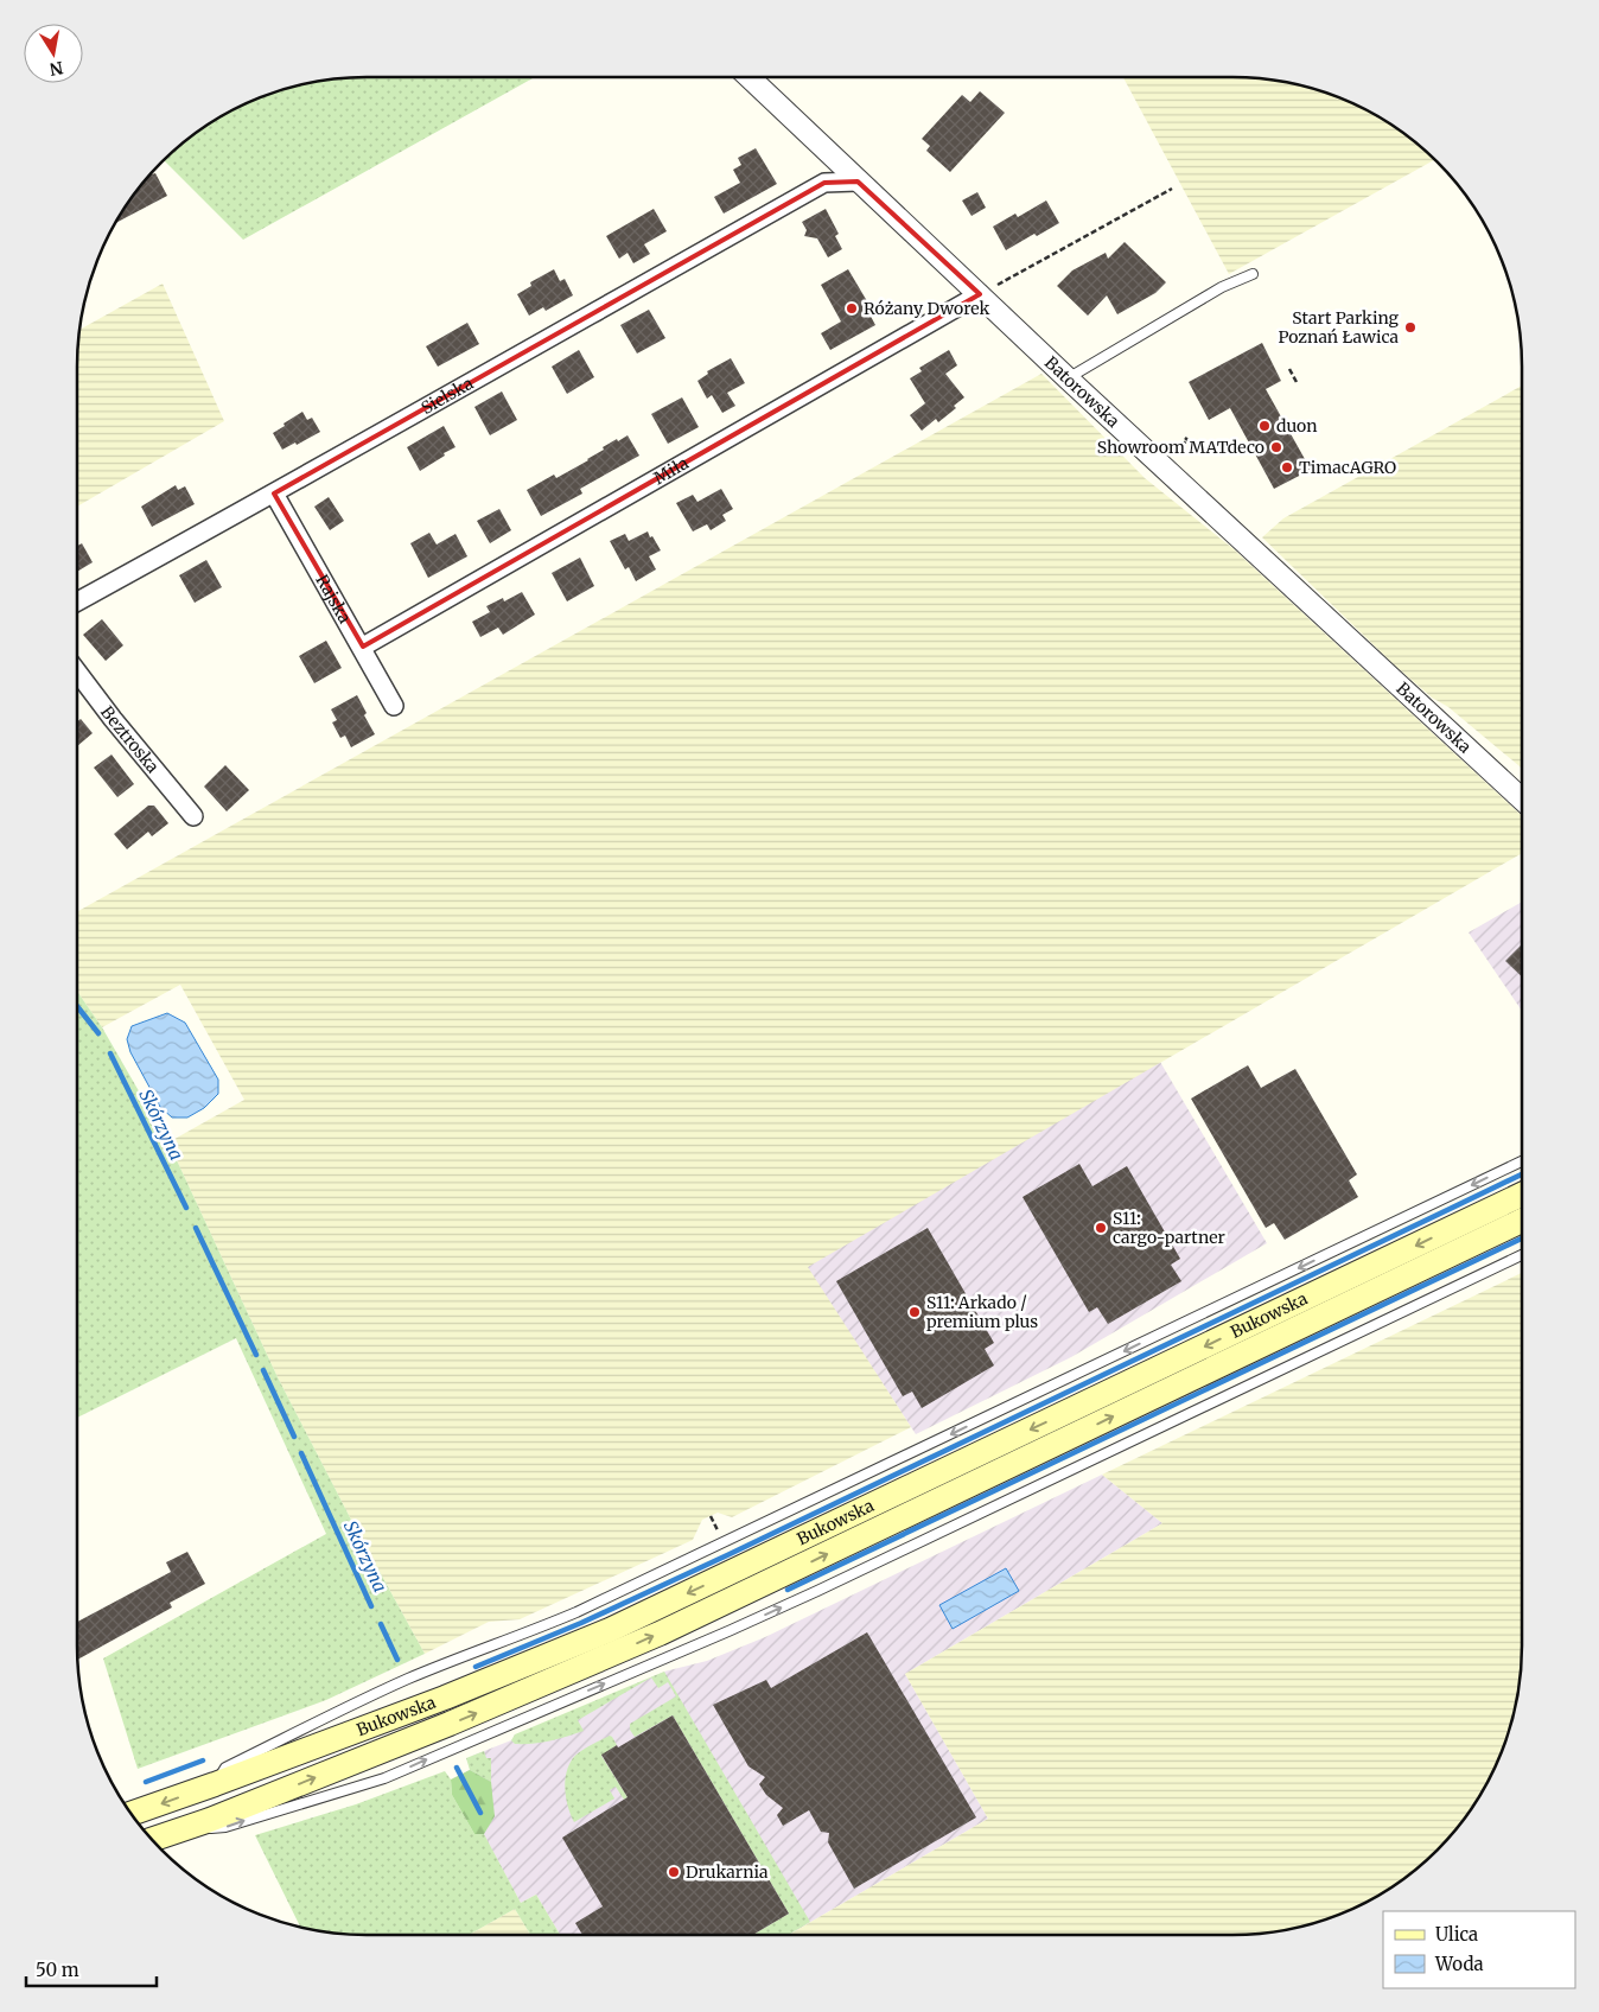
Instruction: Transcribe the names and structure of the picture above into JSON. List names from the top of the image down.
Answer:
{
  "streets": {
    "main road": ["Bukowska"],
    "street": [
      "Batorowska",
      "Sielska",
      "Miła",
      "Rajska",
      "Beztroska"
    ]
  },
  "crossings": [
    ["Batorowska", "Sielska"],
    ["Batorowska", "Miła"],
    ["Sielska", "Rajska"],
    ["Miła", "Rajska"]
  ],
  "water": ["Skórzyna"],
  "places": [
    "Różany Dworek",
    "Start Parking Poznań Ławica",
    "duon",
    "Showroom MATdeco",
    "TimacAGRO",
    "S11: cargo-partner",
    "S11: Arkado / premium plus",
    "Drukarnia"
  ],
  "legend": ["Ulica", "Woda"],
  "scale_bar": "50 m",
  "north": "bottom"
}
